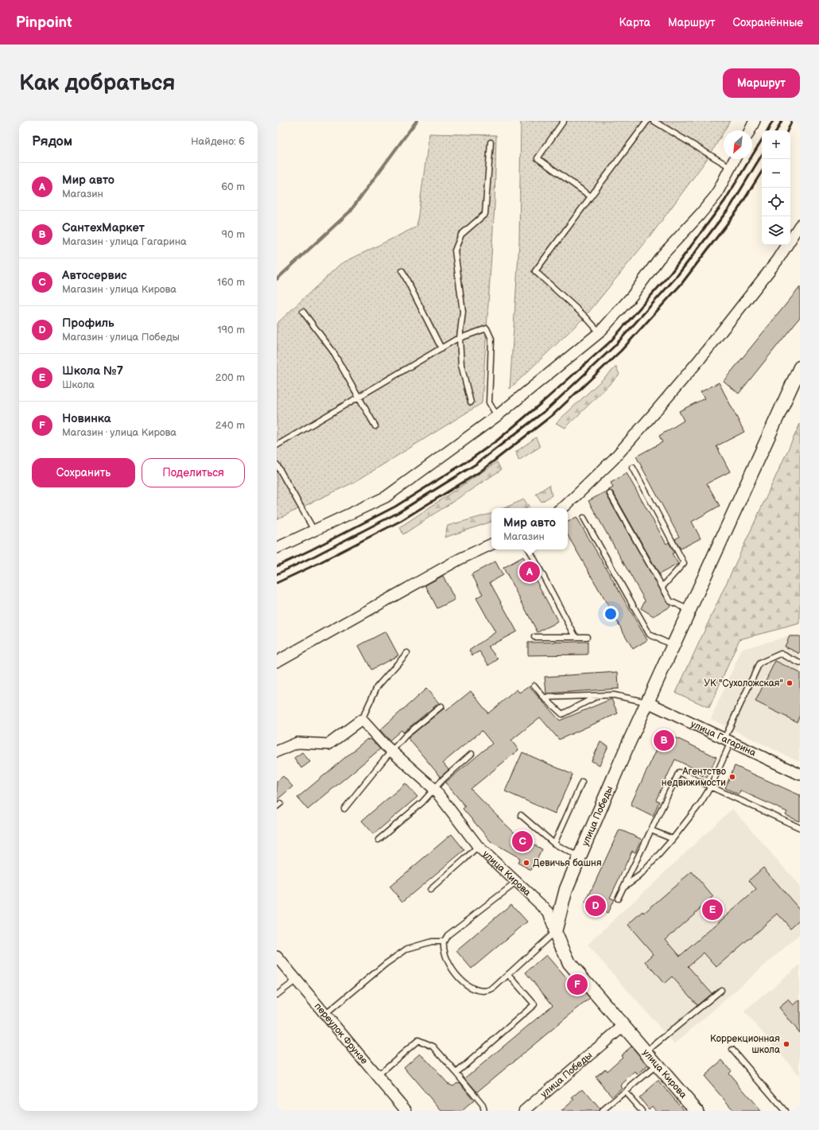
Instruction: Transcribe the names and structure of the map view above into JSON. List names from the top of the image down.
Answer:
{
  "streets": {
    "street": [
      "улица Гагарина",
      "улица Победы",
      "улица Кирова",
      "переулок Фрунзе"
    ]
  },
  "crossings": [
    ["улица Гагарина", "улица Победы"],
    ["улица Победы", "улица Кирова"]
  ],
  "places": [
    "УК \"Сухоложская\"",
    "Агентство недвижимости",
    "Девичья башня",
    "Коррекционная школа"
  ],
  "north": "bottom left",
  "page": {
    "header": "Pinpoint",
    "nav": ["Карта", "Маршрут", "Сохранённые"],
    "buttons": [
      "Маршрут",
      ["Сохранить", "Поделиться"]
    ],
    "title": "Как добраться",
    "heading": ["Рядом", "Найдено: 6"],
    "map_buttons": ["+", "−"],
    "list": [
      {
        "mark": "A",
        "name": "Мир авто",
        "note": "Магазин",
        "value": "60 m"
      },
      {
        "mark": "B",
        "name": "СантехМаркет",
        "note": "Магазин · улица Гагарина",
        "value": "90 m"
      },
      {
        "mark": "C",
        "name": "Автосервис",
        "note": "Магазин · улица Кирова",
        "value": "160 m"
      },
      {
        "mark": "D",
        "name": "Профиль",
        "note": "Магазин · улица Победы",
        "value": "190 m"
      },
      {
        "mark": "E",
        "name": "Школа №7",
        "note": "Школа",
        "value": "200 m"
      },
      {
        "mark": "F",
        "name": "Новинка",
        "note": "Магазин · улица Кирова",
        "value": "240 m"
      }
    ],
    "popup": ["Мир авто", "Магазин"],
    "pins": [
      "A",
      "B",
      "C",
      "D",
      "E",
      "F"
    ]
  }
}
